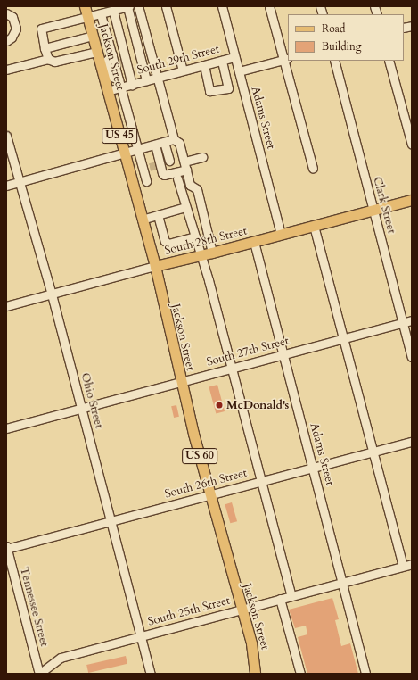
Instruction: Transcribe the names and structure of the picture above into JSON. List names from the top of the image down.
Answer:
{
  "streets": {
    "main road": [
      "Jackson Street",
      "US 45",
      "South 28th Street",
      "US 60"
    ],
    "street": [
      "South 29th Street",
      "Adams Street",
      "Clark Street",
      "South 27th Street",
      "Ohio Street",
      "South 26th Street",
      "Tennessee Street",
      "South 25th Street"
    ]
  },
  "crossings": [
    ["Jackson Street", "South 29th Street"],
    ["Jackson Street", "South 28th Street"],
    ["Jackson Street", "South 27th Street"],
    ["Jackson Street", "US 60"],
    ["Jackson Street", "South 26th Street"],
    ["Jackson Street", "South 25th Street"],
    ["South 29th Street", "Adams Street"],
    ["Adams Street", "South 28th Street"],
    ["Adams Street", "South 27th Street"],
    ["Adams Street", "South 26th Street"],
    ["Adams Street", "South 25th Street"],
    ["Clark Street", "South 28th Street"],
    ["Clark Street", "South 27th Street"],
    ["South 28th Street", "Ohio Street"],
    ["South 27th Street", "Ohio Street"],
    ["Ohio Street", "South 26th Street"],
    ["Ohio Street", "South 25th Street"],
    ["South 26th Street", "Tennessee Street"],
    ["Tennessee Street", "South 25th Street"]
  ],
  "places": ["McDonald's"],
  "legend": ["Road", "Building"]
}
